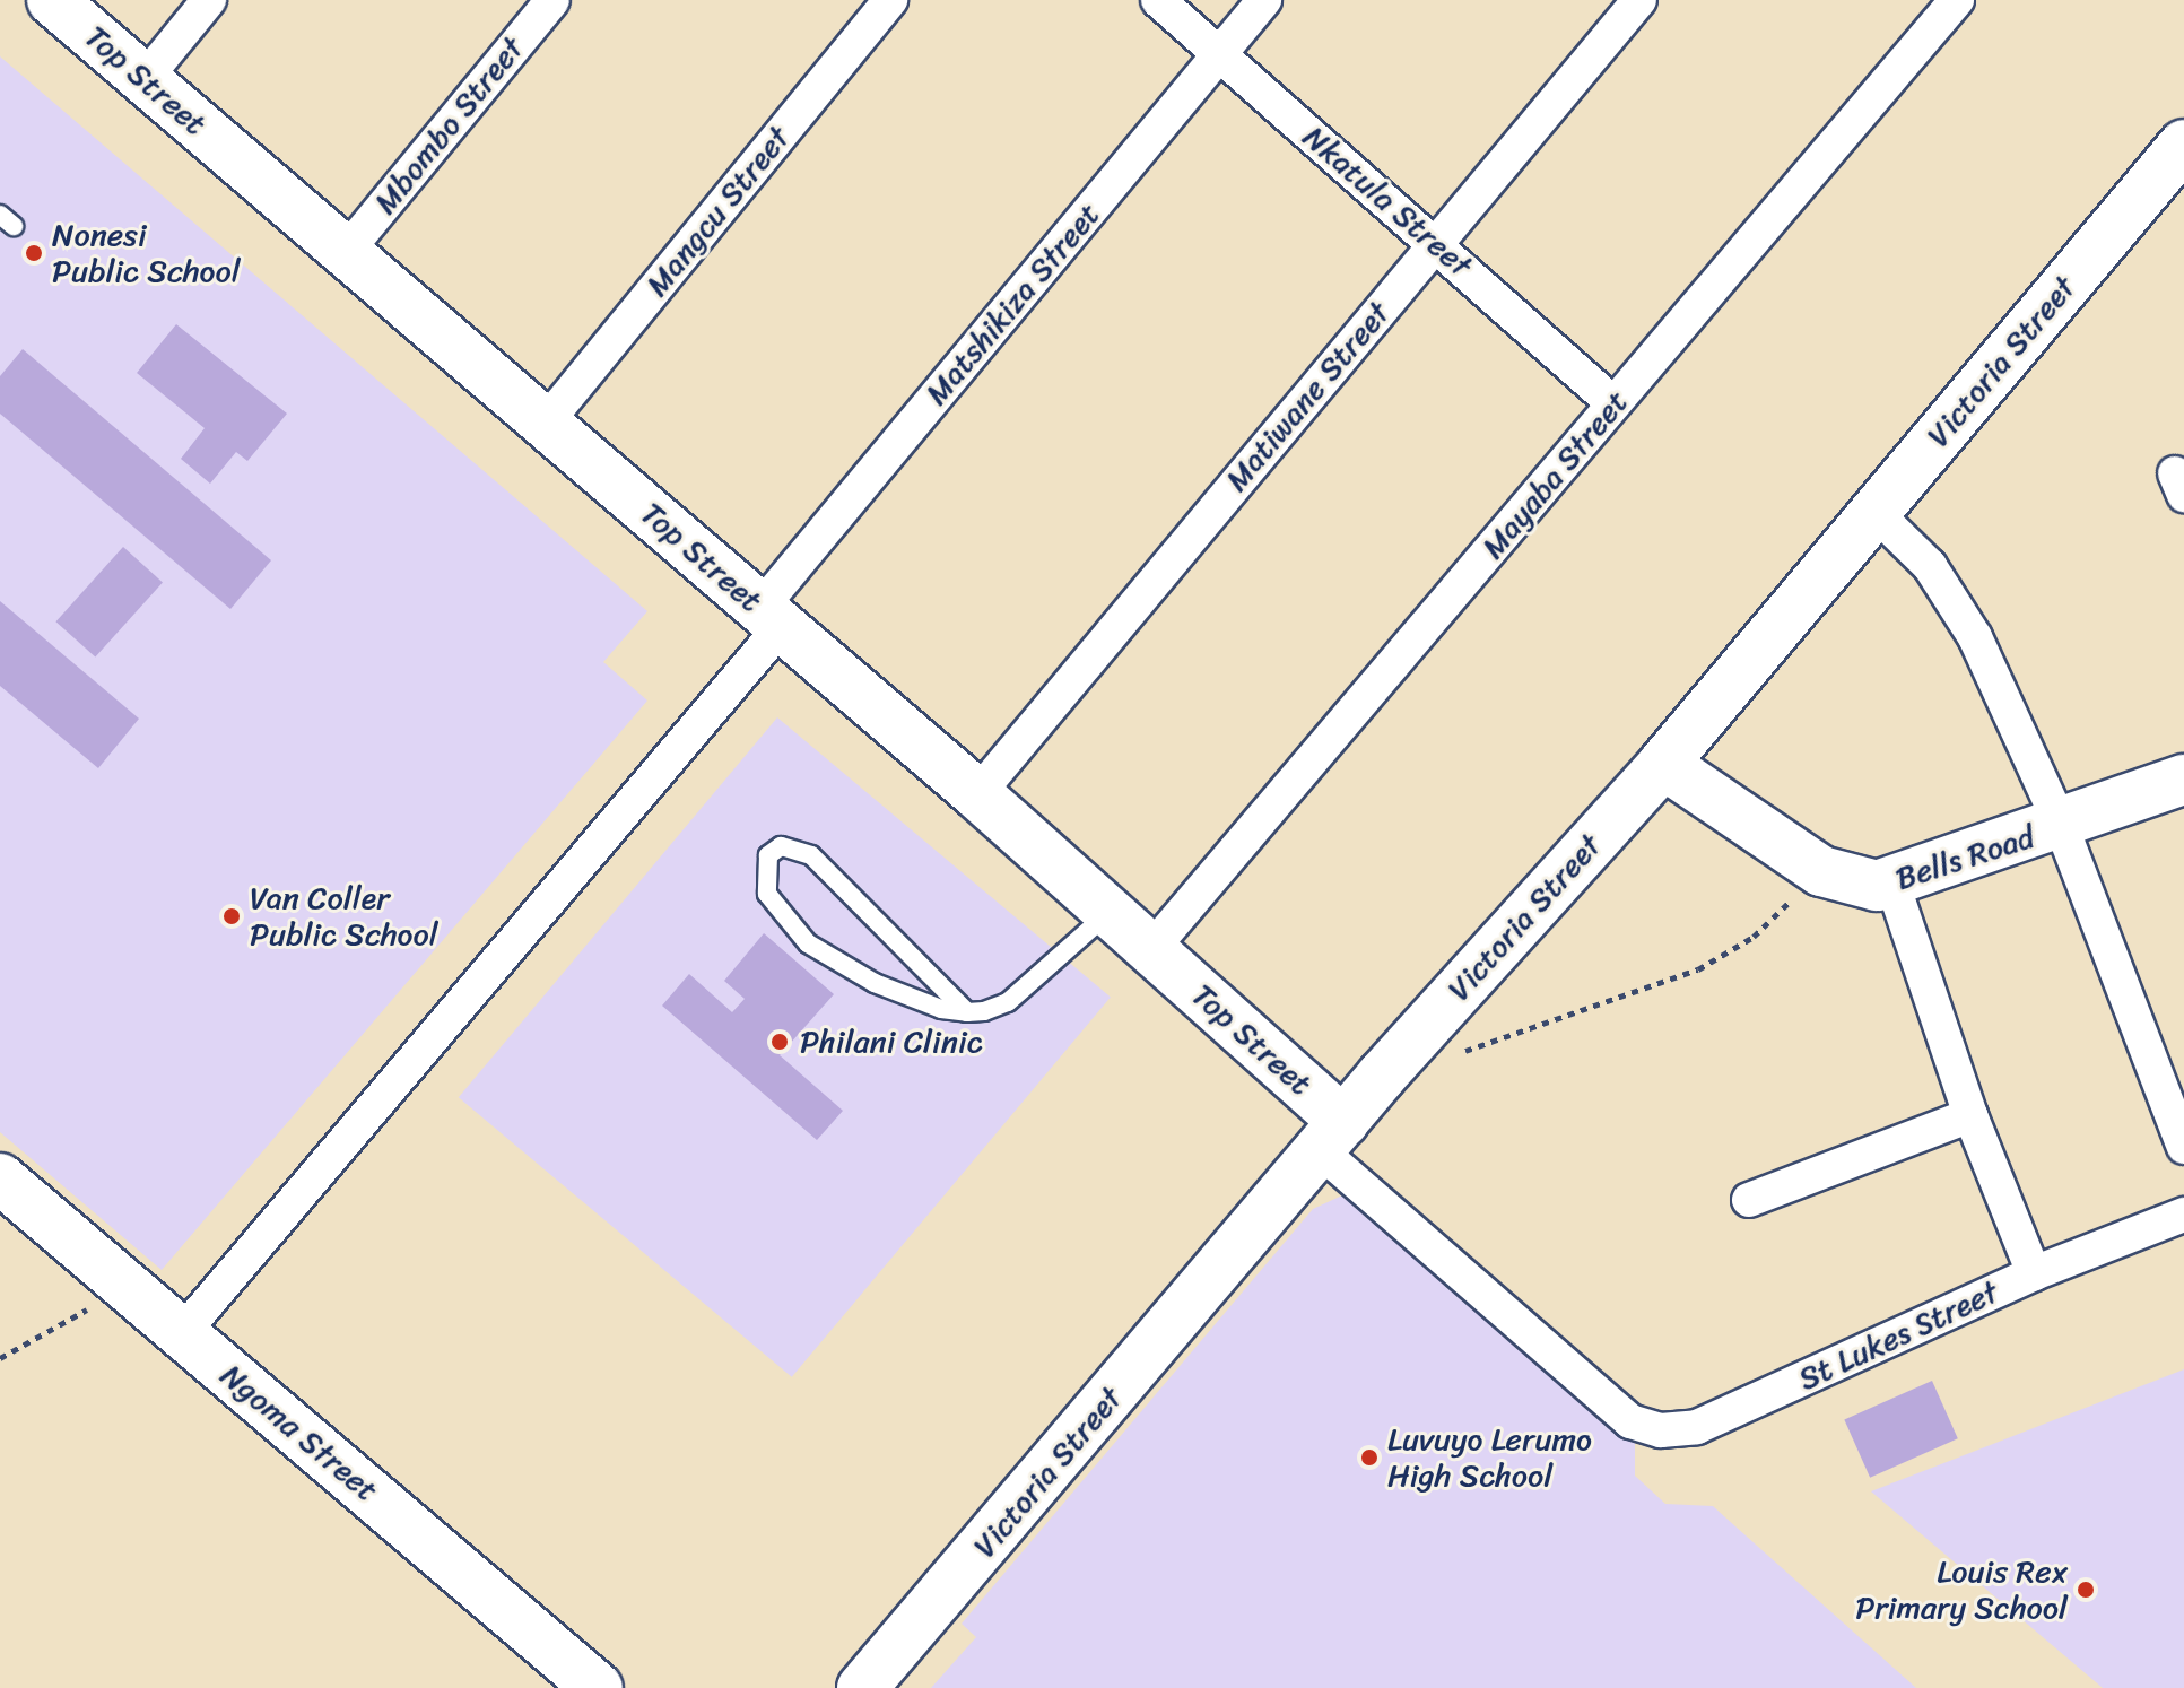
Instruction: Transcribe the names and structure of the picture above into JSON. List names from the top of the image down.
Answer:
{
  "streets": {
    "street": [
      "Top Street",
      "Mbombo Street",
      "Nkatula Street",
      "Mangcu Street",
      "Matshikiza Street",
      "Victoria Street",
      "Matiwane Street",
      "Mayaba Street",
      "Bells Road",
      "St Lukes Street",
      "Ngoma Street"
    ]
  },
  "crossings": [
    ["Top Street", "Mbombo Street"],
    ["Top Street", "Mangcu Street"],
    ["Top Street", "Matshikiza Street"],
    ["Top Street", "Victoria Street"],
    ["Top Street", "Matiwane Street"],
    ["Top Street", "Mayaba Street"],
    ["Top Street", "St Lukes Street"],
    ["Nkatula Street", "Matshikiza Street"],
    ["Nkatula Street", "Matiwane Street"],
    ["Nkatula Street", "Mayaba Street"],
    ["Matshikiza Street", "Ngoma Street"],
    ["Victoria Street", "Bells Road"],
    ["Victoria Street", "St Lukes Street"]
  ],
  "places": [
    "Nonesi Public School",
    "Van Coller Public School",
    "Philani Clinic",
    "Luvuyo Lerumo High School",
    "Louis Rex Primary School"
  ]
}
